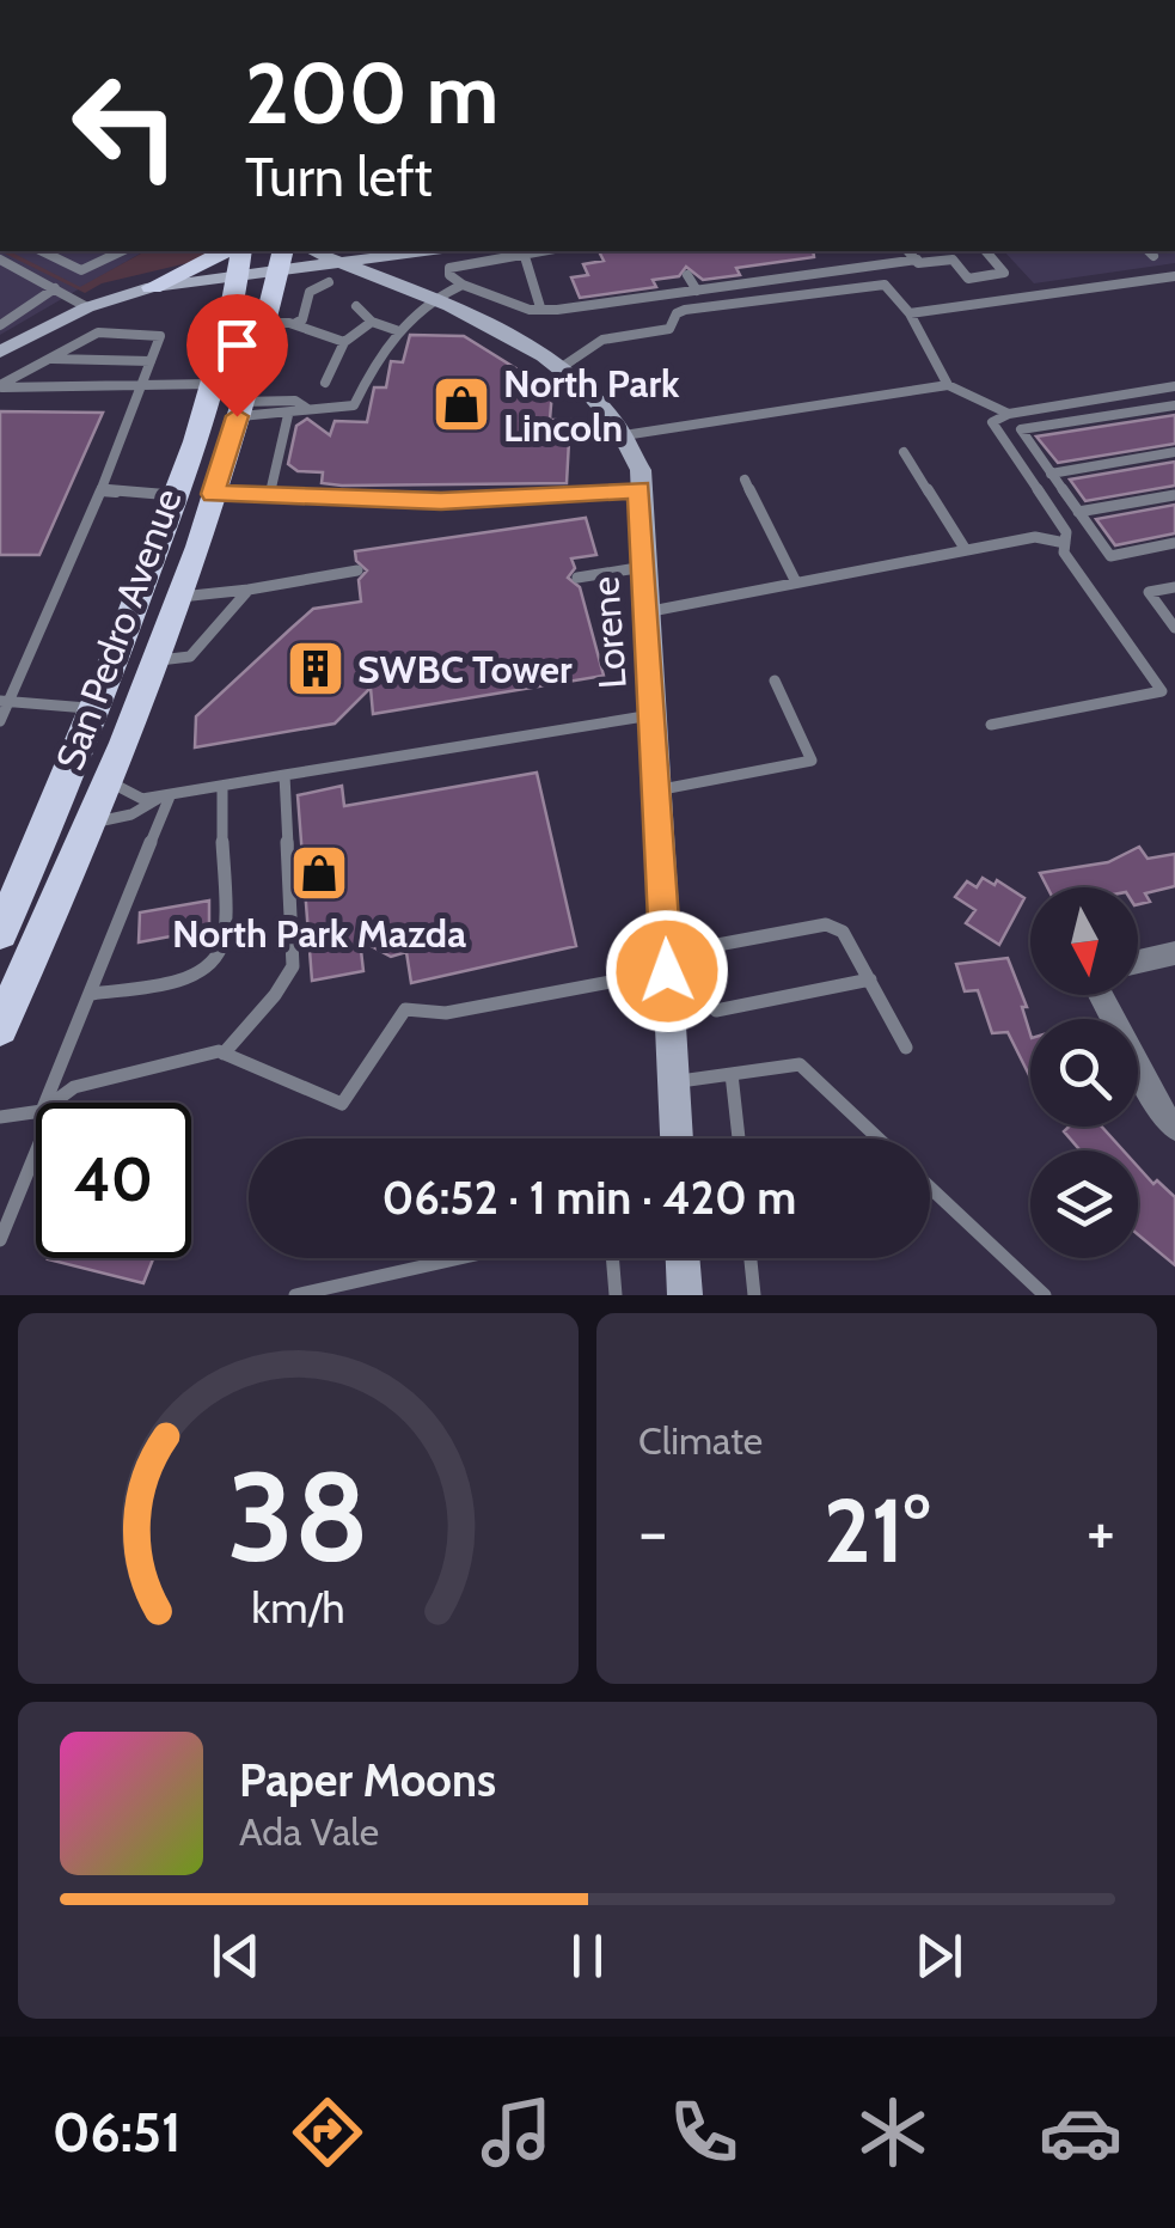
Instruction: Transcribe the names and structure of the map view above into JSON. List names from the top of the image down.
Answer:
{
  "streets": {
    "main road": ["San Pedro Avenue"],
    "street": ["Lorene"]
  },
  "places": {
    "shop": ["North Park Lincoln", "North Park Mazda"],
    "building": ["SWBC Tower"]
  },
  "north": "bottom",
  "page": {
    "turn": ["200 m", "Turn left"],
    "limit": "40",
    "trip": "06:52 · 1 min · 420 m",
    "tile": "Climate",
    "heat": ["−", "21°", "+"],
    "song": ["Paper Moons", "Ada Vale"],
    "tabs": "06:51",
    "gauge": ["38", "km/h"]
  }
}
